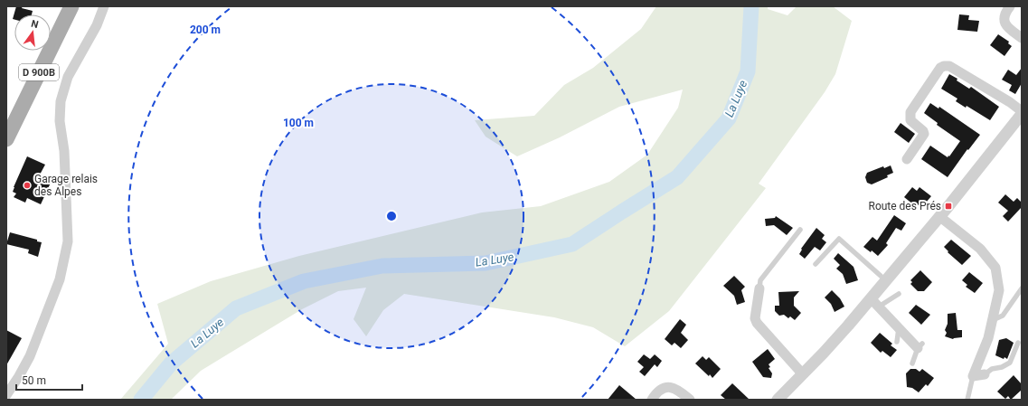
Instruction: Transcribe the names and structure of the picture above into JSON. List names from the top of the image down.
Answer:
{
  "streets": {
    "main road": ["D 900B"]
  },
  "water": ["La Luye"],
  "places": {
    "other": ["Garage relais des Alpes"],
    "transit": ["Route des Prés"]
  },
  "scale_bar": "50 m",
  "north": "top",
  "rings": ["200 m", "100 m"]
}
